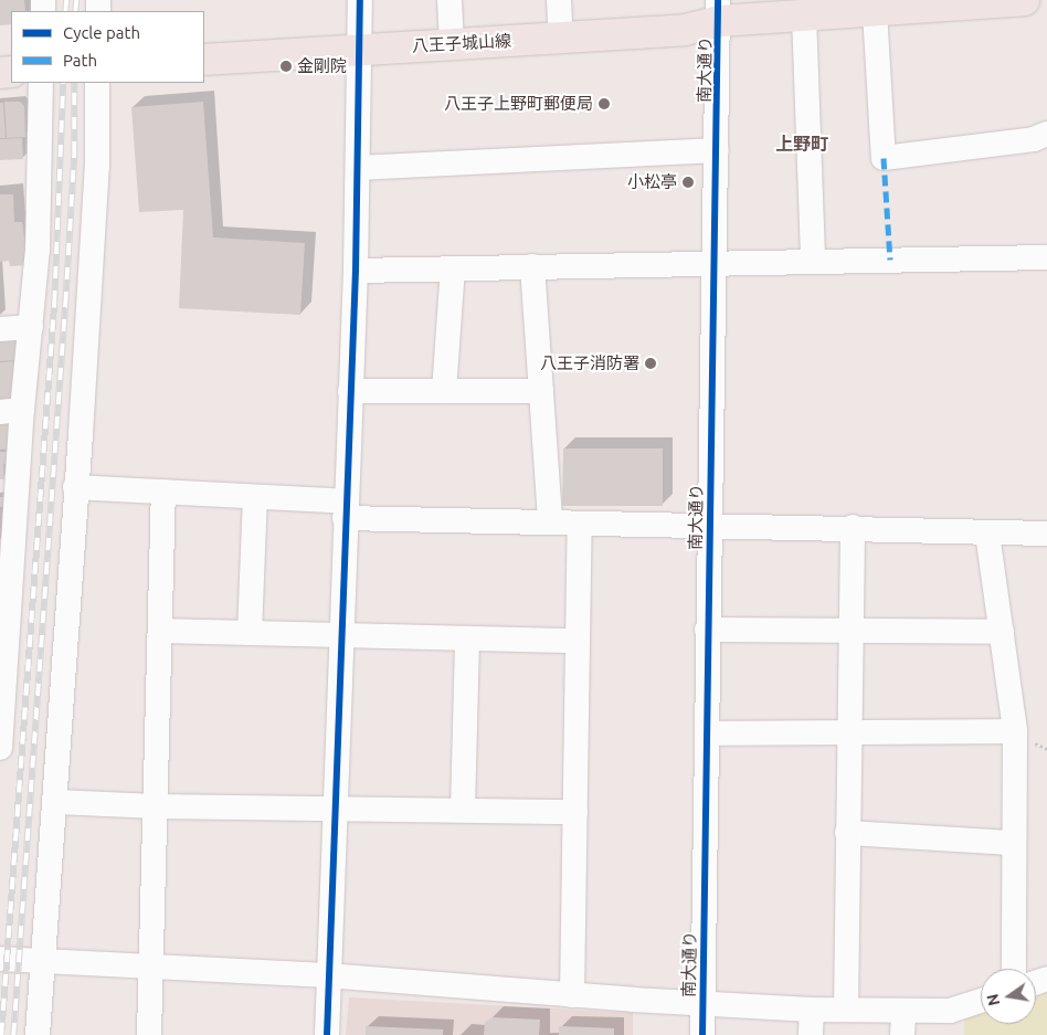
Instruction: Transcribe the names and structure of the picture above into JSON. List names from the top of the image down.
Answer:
{
  "streets": {
    "main road": ["八王子城山線"],
    "street": ["南大通り"]
  },
  "crossings": [
    ["八王子城山線", "南大通り"]
  ],
  "districts": ["上野町"],
  "places": [
    "金剛院",
    "八王子上野町郵便局",
    "小松亭",
    "八王子消防署"
  ],
  "legend": ["Cycle path", "Path"],
  "north": "left"
}
